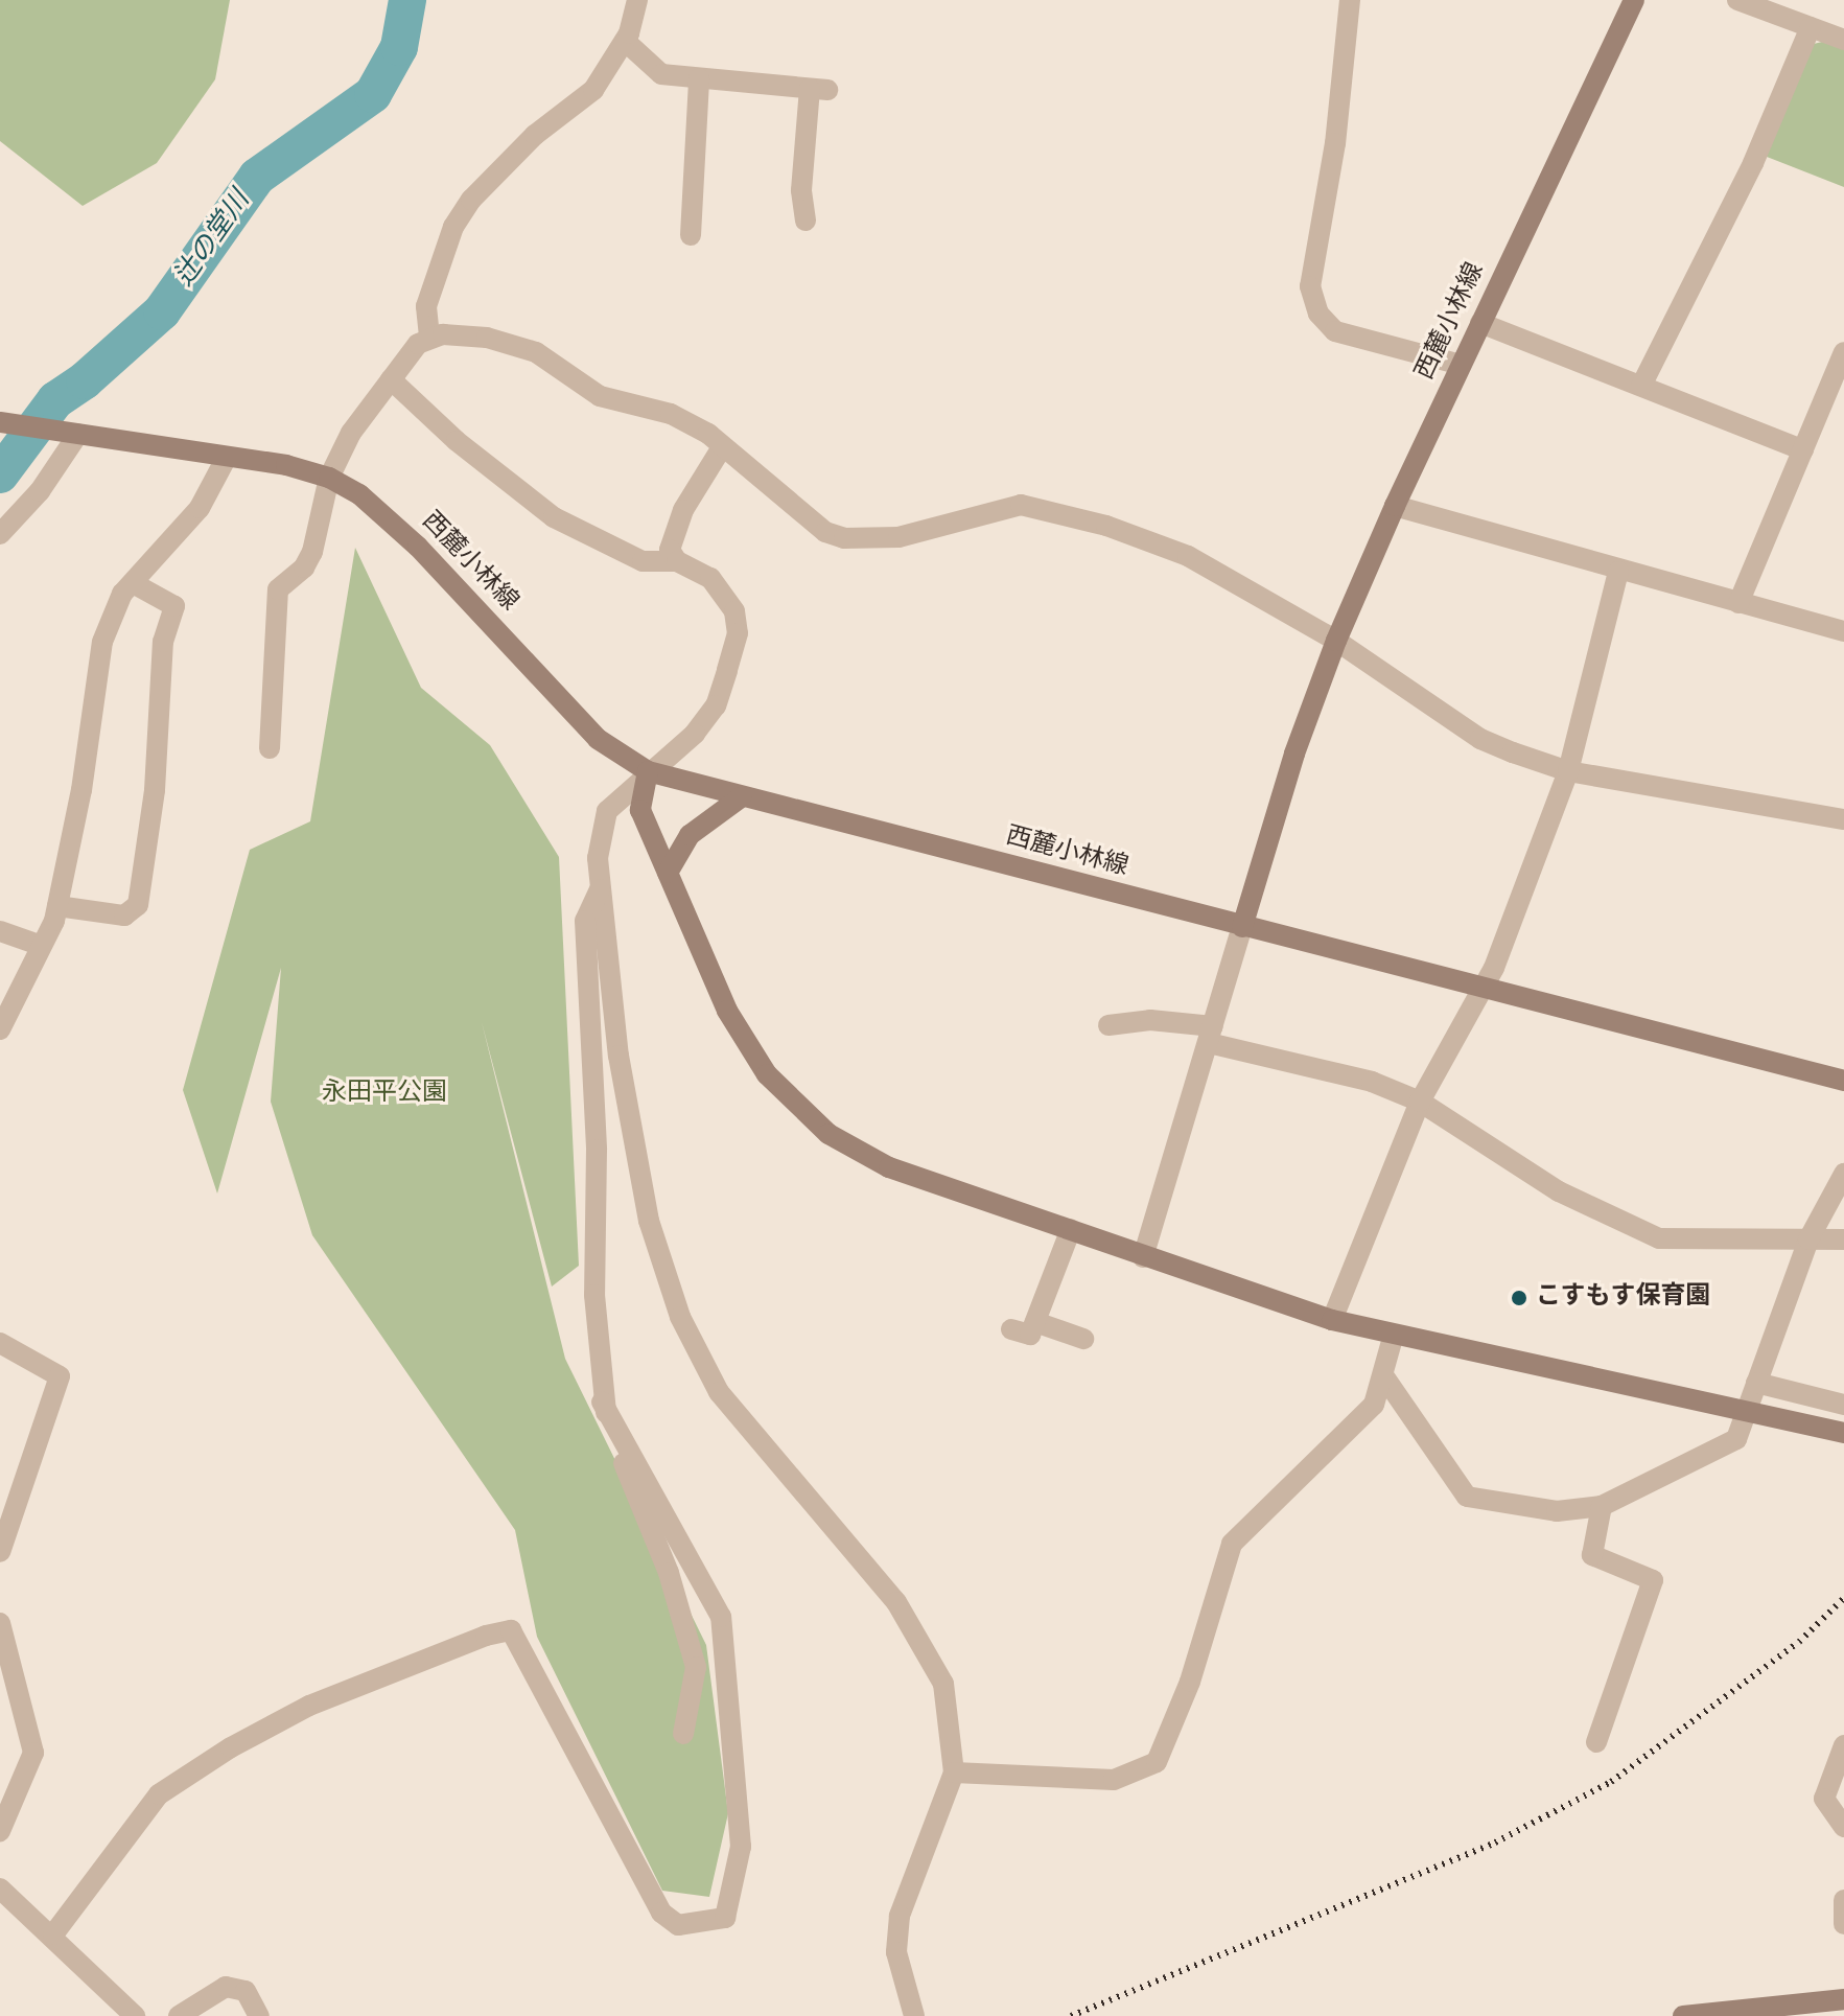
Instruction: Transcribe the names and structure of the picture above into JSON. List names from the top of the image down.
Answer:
{
  "streets": {
    "main road": ["西麓小林線"]
  },
  "water": ["辻の堂川"],
  "parks": ["永田平公園"],
  "places": ["こすもす保育園"]
}
